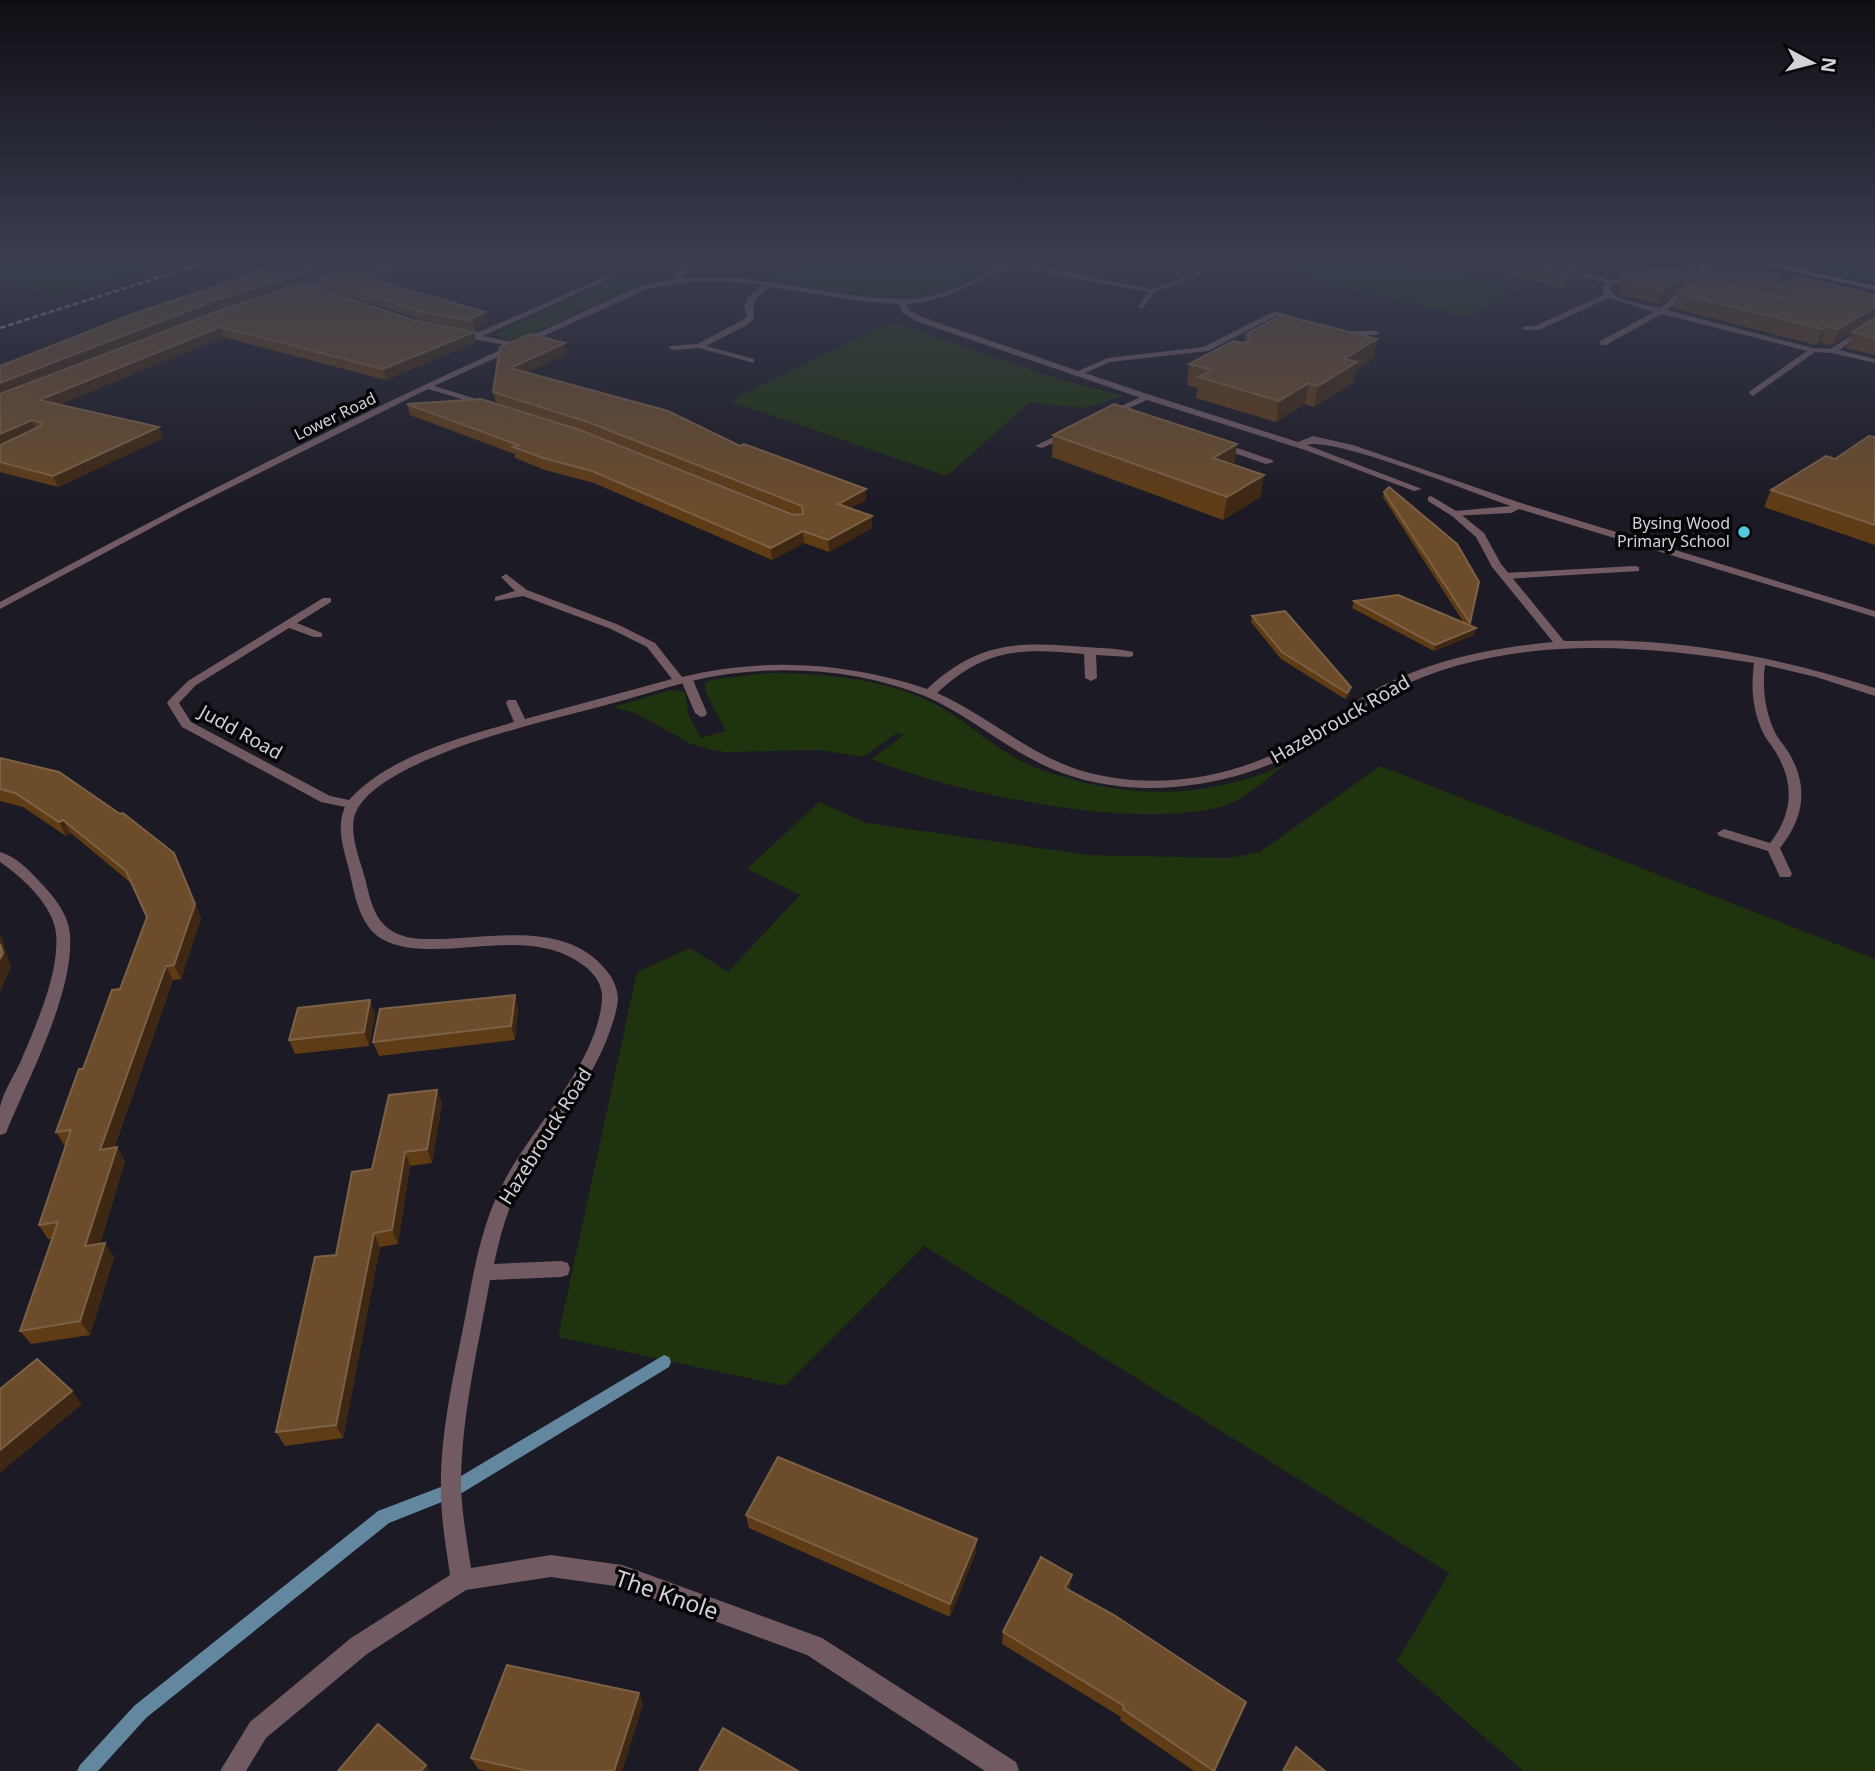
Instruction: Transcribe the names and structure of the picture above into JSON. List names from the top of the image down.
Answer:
{
  "streets": {
    "street": [
      "Lower Road",
      "Hazebrouck Road",
      "Judd Road",
      "The Knole"
    ]
  },
  "crossings": [
    ["Hazebrouck Road", "Judd Road"],
    ["Hazebrouck Road", "The Knole"]
  ],
  "places": ["Bysing Wood Primary School"],
  "north": "right"
}
